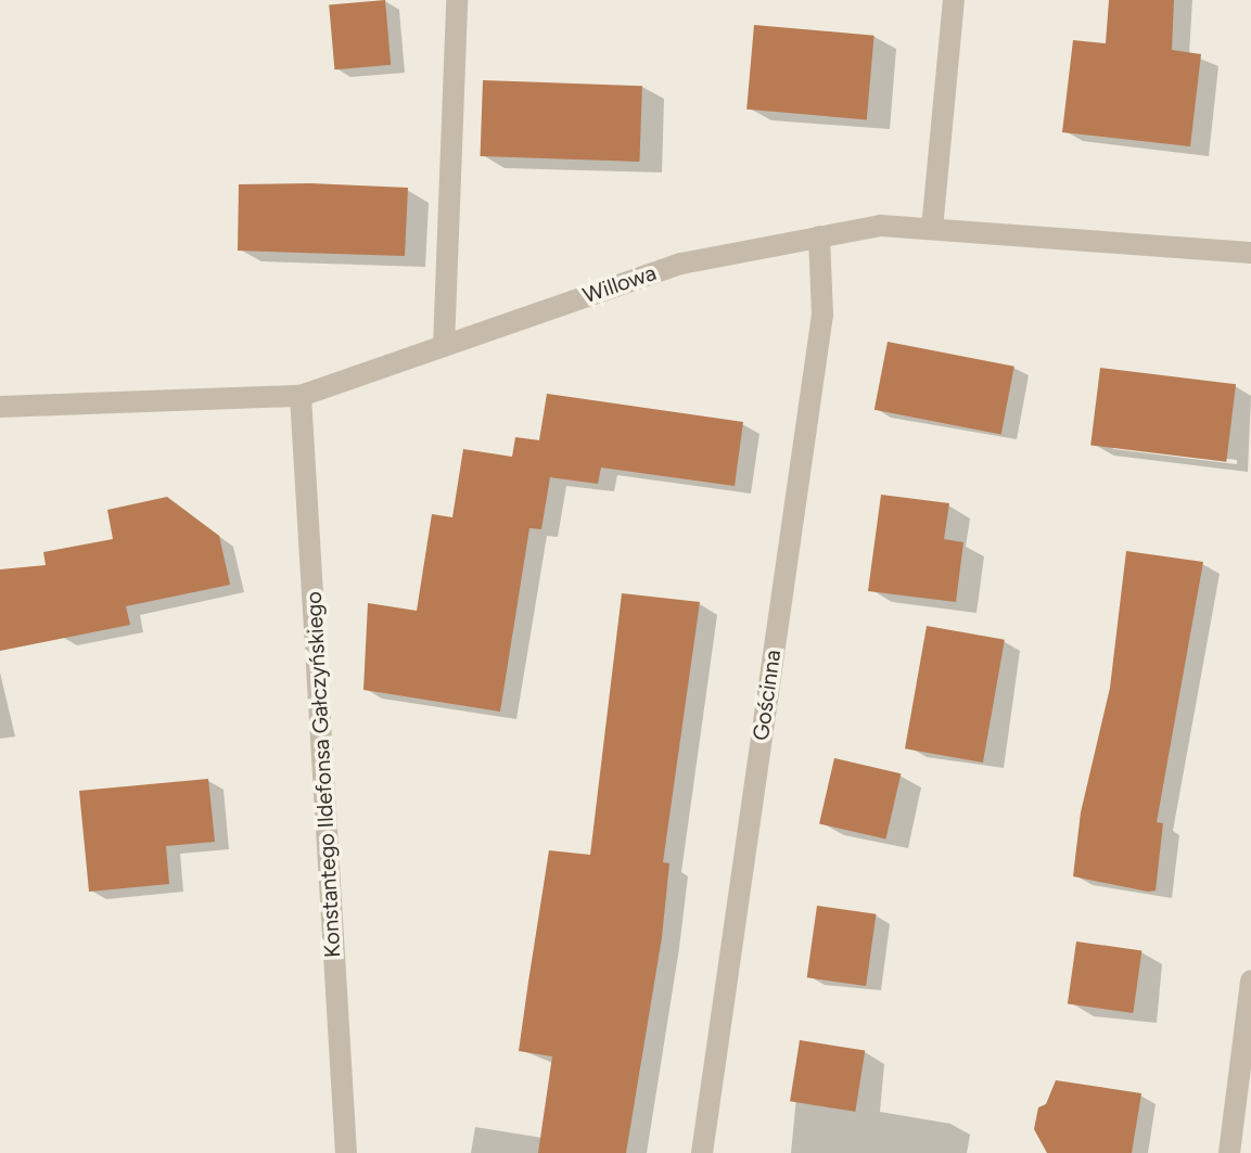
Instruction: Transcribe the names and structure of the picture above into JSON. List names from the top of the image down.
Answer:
{
  "streets": {
    "street": ["Willowa", "Gościnna", "Konstantego Ildefonsa Gałczyńskiego"]
  },
  "crossings": [
    ["Willowa", "Gościnna"],
    ["Willowa", "Konstantego Ildefonsa Gałczyńskiego"]
  ]
}
